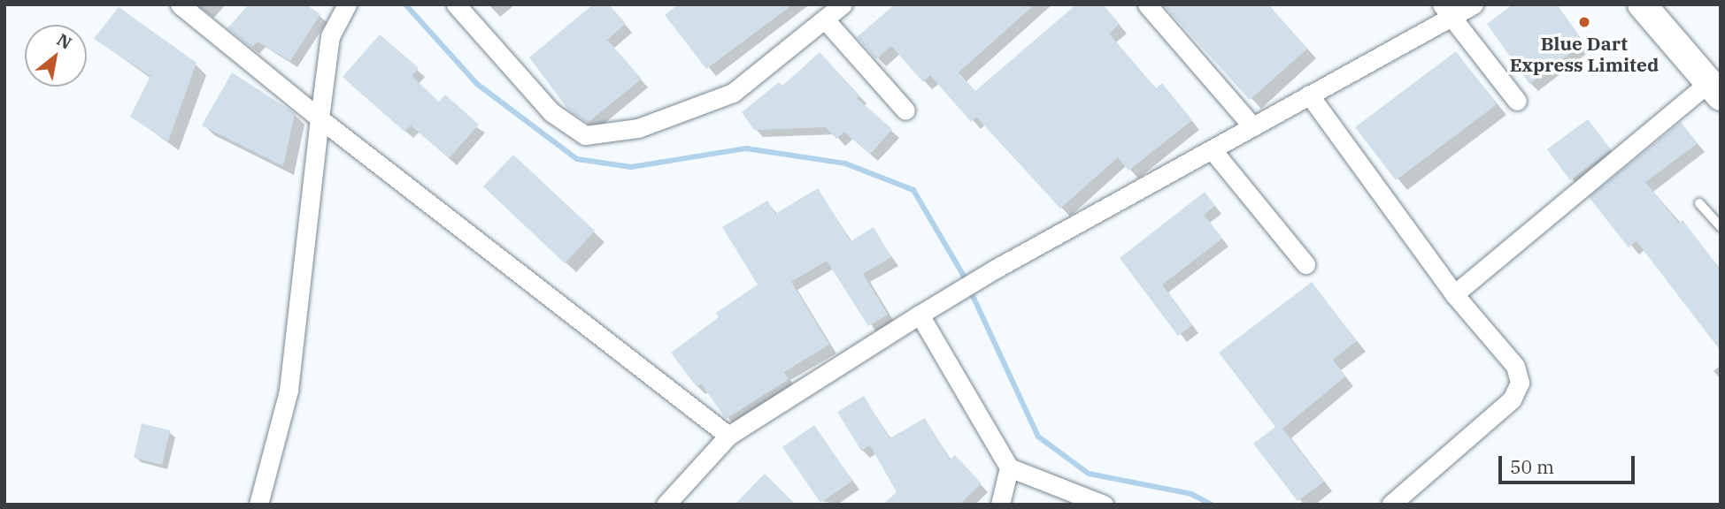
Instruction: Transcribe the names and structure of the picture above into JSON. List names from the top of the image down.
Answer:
{
  "places": ["Blue Dart Express Limited"],
  "scale_bar": "50 m",
  "north": "top right"
}
